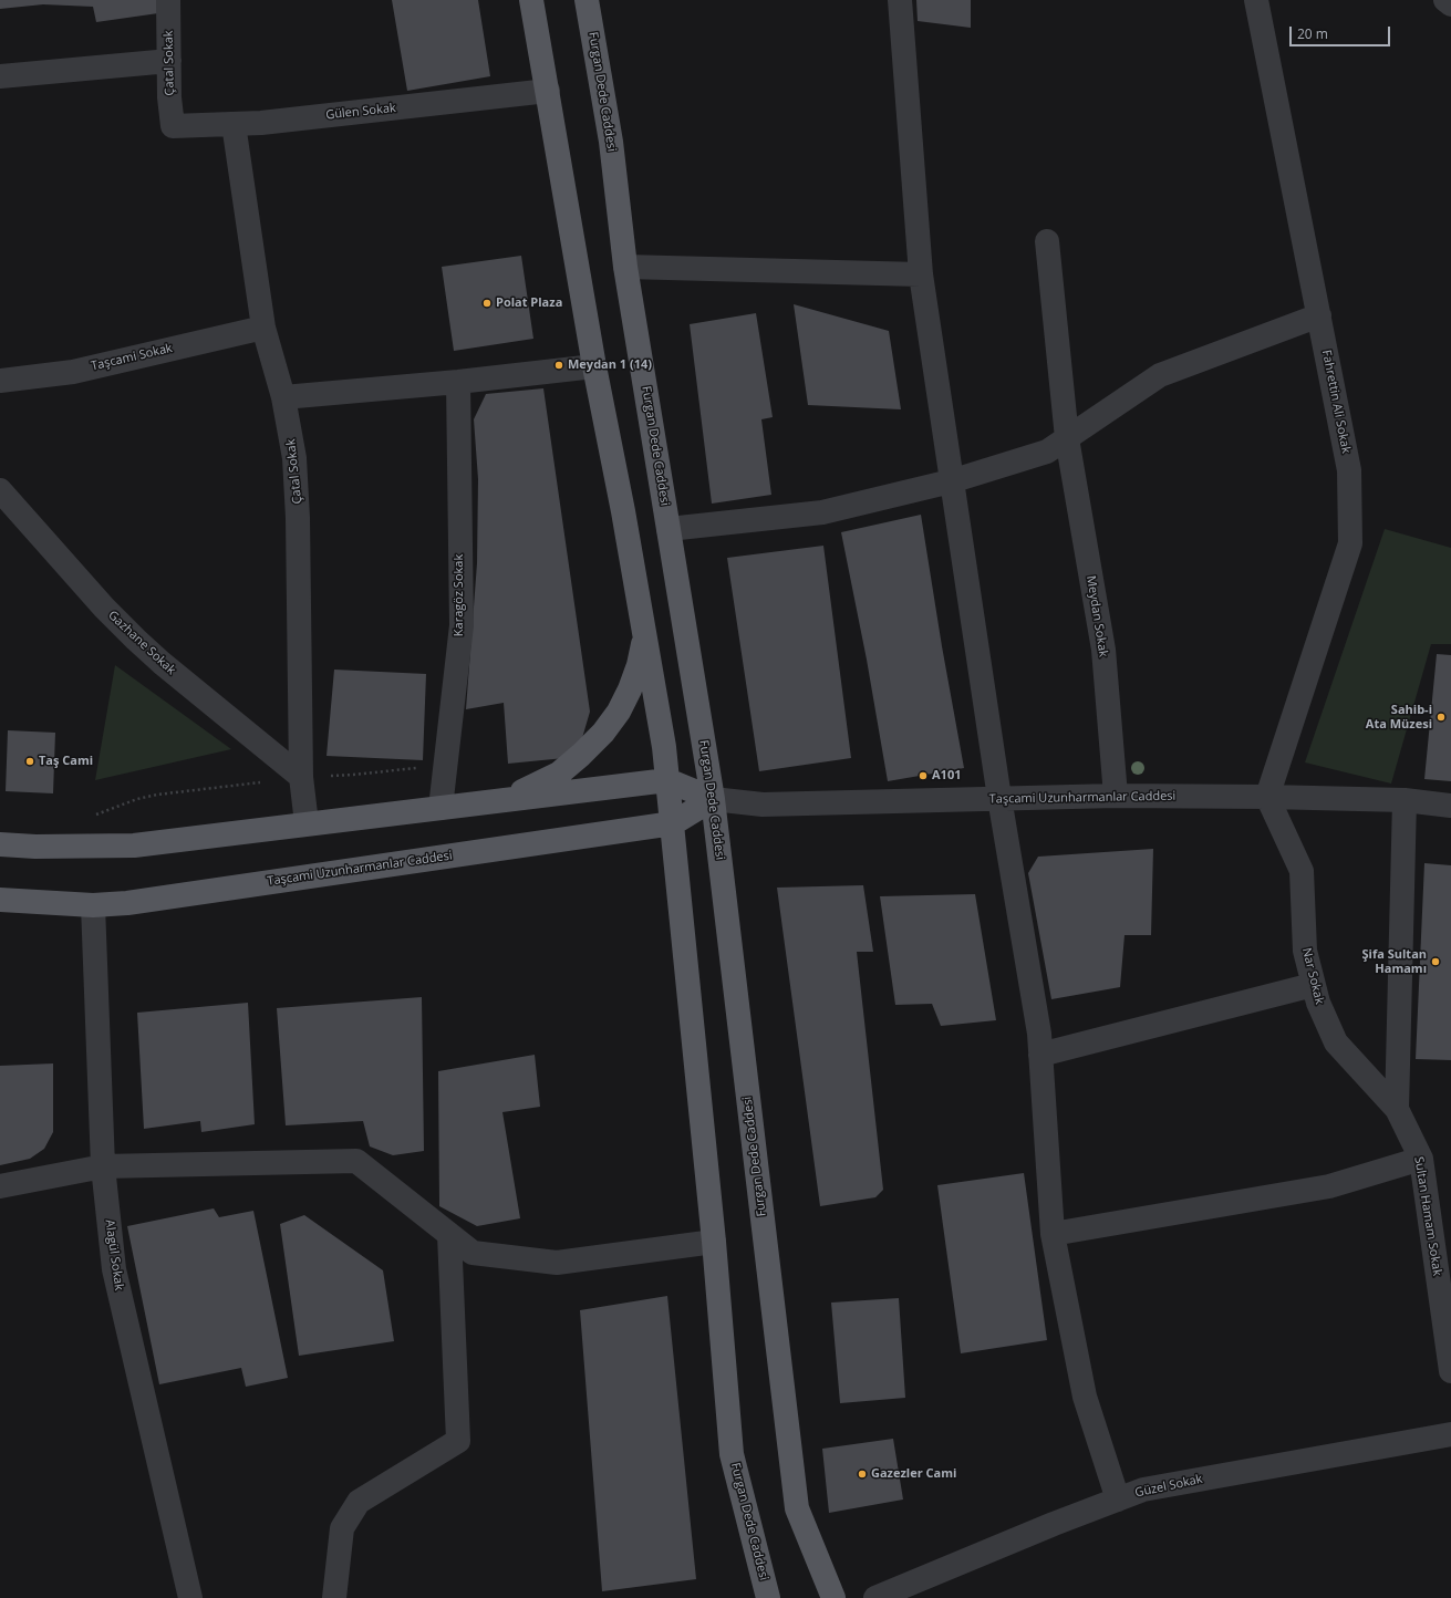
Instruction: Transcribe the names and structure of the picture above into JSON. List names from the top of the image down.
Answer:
{
  "streets": {
    "main road": ["Furgan Dede Caddesi", "Taşcami Uzunharmanlar Caddesi"],
    "street": [
      "Çatal Sokak",
      "Gülen Sokak",
      "Taşcami Sokak",
      "Fahrettin Ali Sokak",
      "Karagöz Sokak",
      "Meydan Sokak",
      "Gazhane Sokak",
      "Nar Sokak",
      "Sultan Hamam Sokak",
      "Alagül Sokak",
      "Güzel Sokak"
    ]
  },
  "crossings": [
    ["Çatal Sokak", "Gülen Sokak"],
    ["Çatal Sokak", "Taşcami Sokak"],
    ["Çatal Sokak", "Gazhane Sokak"],
    ["Çatal Sokak", "Taşcami Uzunharmanlar Caddesi"],
    ["Furgan Dede Caddesi", "Gülen Sokak"],
    ["Furgan Dede Caddesi", "Taşcami Uzunharmanlar Caddesi"],
    ["Fahrettin Ali Sokak", "Taşcami Uzunharmanlar Caddesi"],
    ["Fahrettin Ali Sokak", "Nar Sokak"],
    ["Karagöz Sokak", "Taşcami Uzunharmanlar Caddesi"],
    ["Meydan Sokak", "Taşcami Uzunharmanlar Caddesi"],
    ["Taşcami Uzunharmanlar Caddesi", "Nar Sokak"],
    ["Taşcami Uzunharmanlar Caddesi", "Sultan Hamam Sokak"],
    ["Taşcami Uzunharmanlar Caddesi", "Alagül Sokak"],
    ["Nar Sokak", "Sultan Hamam Sokak"]
  ],
  "places": [
    "Polat Plaza",
    "Meydan 1 (14)",
    "Sahib-i Ata Müzesi",
    "Taş Cami",
    "A101",
    "Şifa Sultan Hamamı",
    "Gazezler Cami"
  ],
  "scale_bar": "20 m"
}
